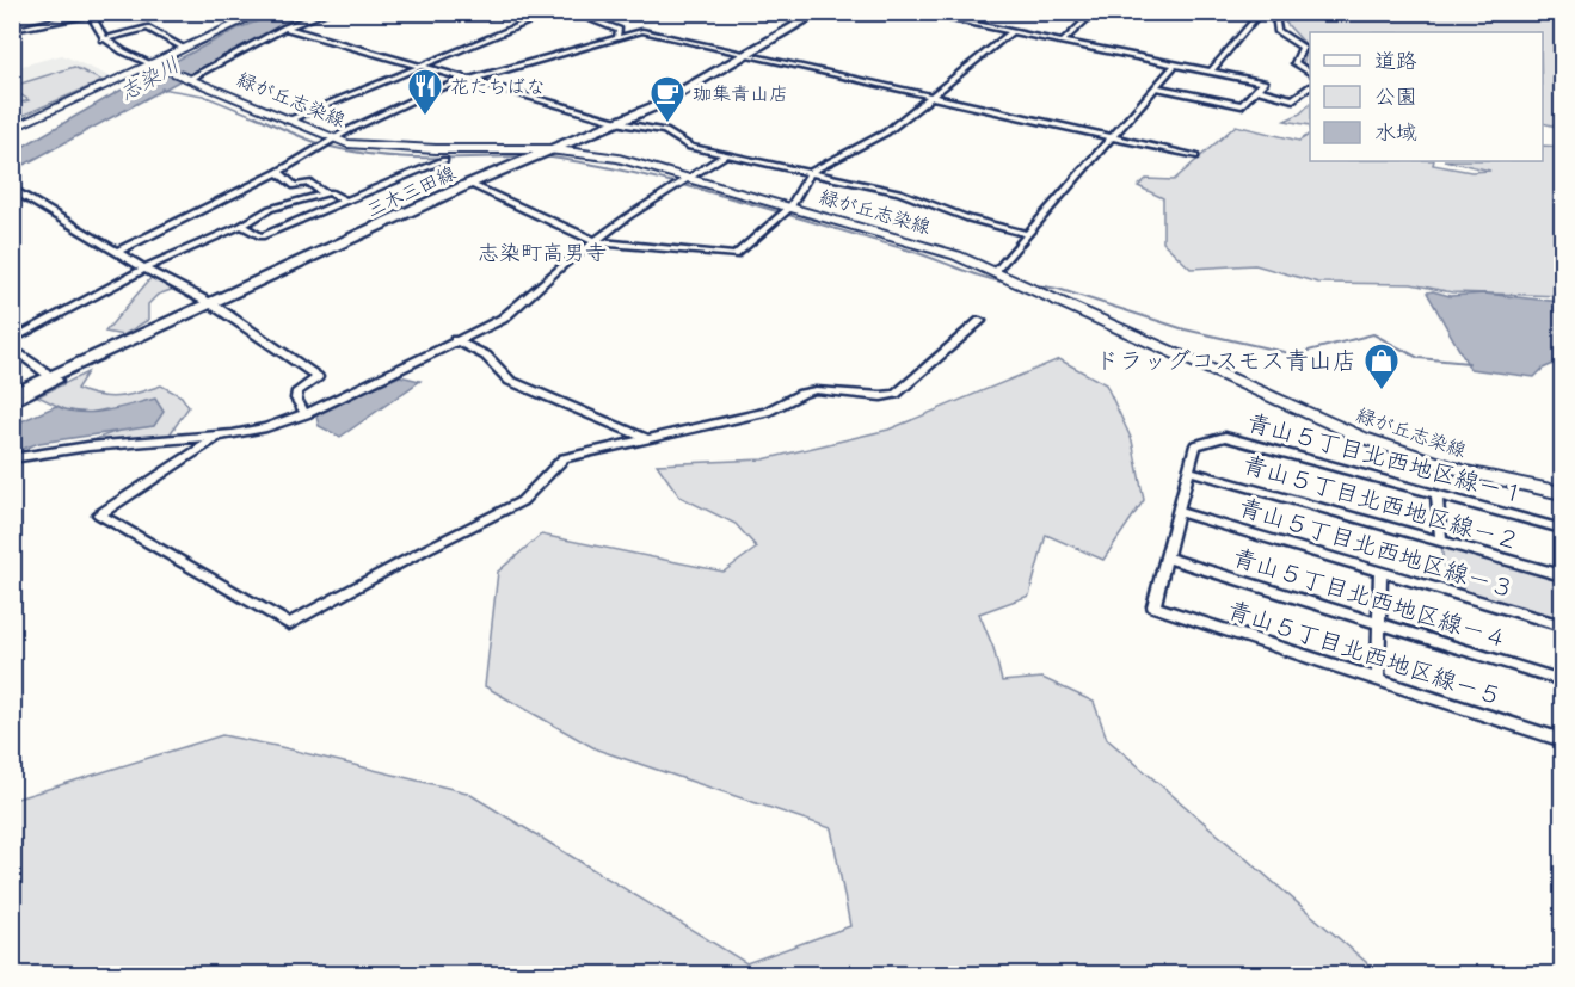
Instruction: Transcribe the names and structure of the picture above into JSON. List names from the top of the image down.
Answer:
{
  "streets": {
    "main road": ["三木三田線"],
    "street": [
      "緑が丘志染線",
      "青山５丁目北西地区線ー１",
      "青山５丁目北西地区線ー２",
      "青山５丁目北西地区線ー３",
      "青山５丁目北西地区線ー４",
      "青山５丁目北西地区線ー５"
    ]
  },
  "crossings": [
    ["緑が丘志染線", "三木三田線"],
    ["青山５丁目北西地区線ー１", "青山５丁目北西地区線ー２"],
    ["青山５丁目北西地区線ー１", "青山５丁目北西地区線ー３"],
    ["青山５丁目北西地区線ー１", "青山５丁目北西地区線ー４"],
    ["青山５丁目北西地区線ー１", "青山５丁目北西地区線ー５"]
  ],
  "districts": ["志染町高男寺"],
  "water": ["志染川"],
  "places": {
    "restaurant": ["花たちばな"],
    "cafe": ["珈集青山店"],
    "shop": ["ドラッグコスモス青山店"]
  },
  "legend": ["道路", "公園", "水域"]
}
